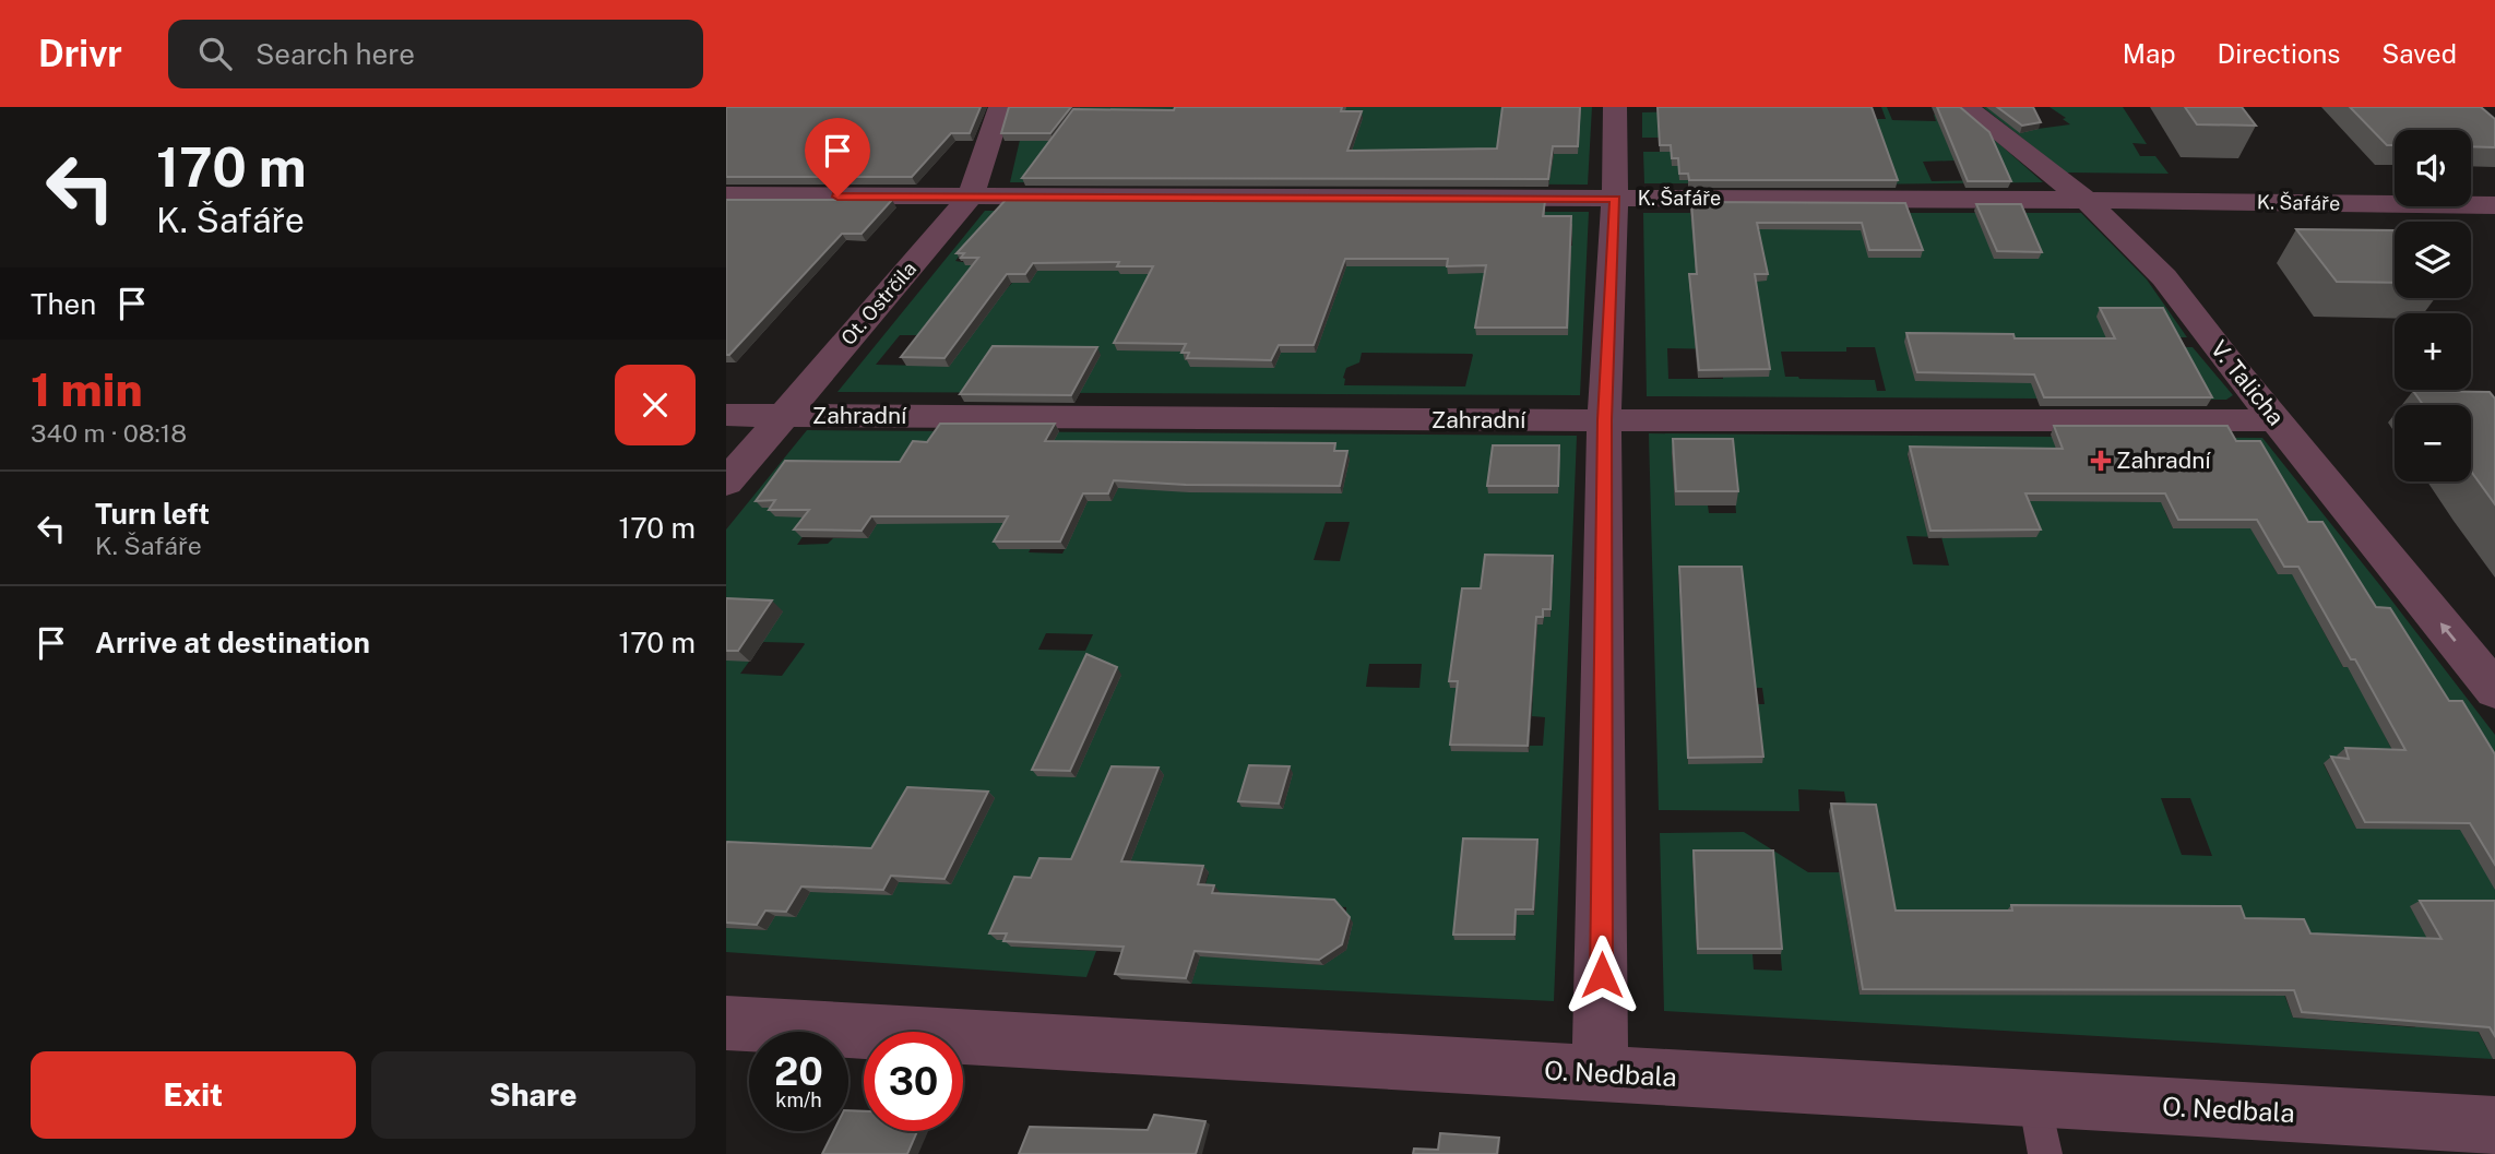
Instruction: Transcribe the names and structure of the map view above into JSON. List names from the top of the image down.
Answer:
{
  "streets": {
    "street": [
      "K. Šafáře",
      "Ot. Ostrčila",
      "V. Talicha",
      "Zahradní",
      "O. Nedbala"
    ]
  },
  "crossings": [
    ["K. Šafáře", "Ot. Ostrčila"],
    ["K. Šafáře", "V. Talicha"],
    ["Ot. Ostrčila", "Zahradní"],
    ["V. Talicha", "Zahradní"]
  ],
  "one_way": ["V. Talicha"],
  "places": {
    "health": ["Zahradní"]
  },
  "page": {
    "header": "Drivr",
    "search": "Search here",
    "nav": ["Map", "Directions", "Saved"],
    "turn": ["170 m", "K. Šafáře"],
    "map_buttons": ["+", "−"],
    "then": "Then",
    "heading": ["1 min", "340 m · 08:18"],
    "list": [
      {
        "name": "Turn left",
        "note": "K. Šafáře",
        "value": "170 m"
      },
      {
        "name": "Arrive at destination",
        "value": "170 m"
      }
    ],
    "speed": "20 km/h",
    "limit": "30",
    "buttons": ["Exit", "Share"]
  }
}
